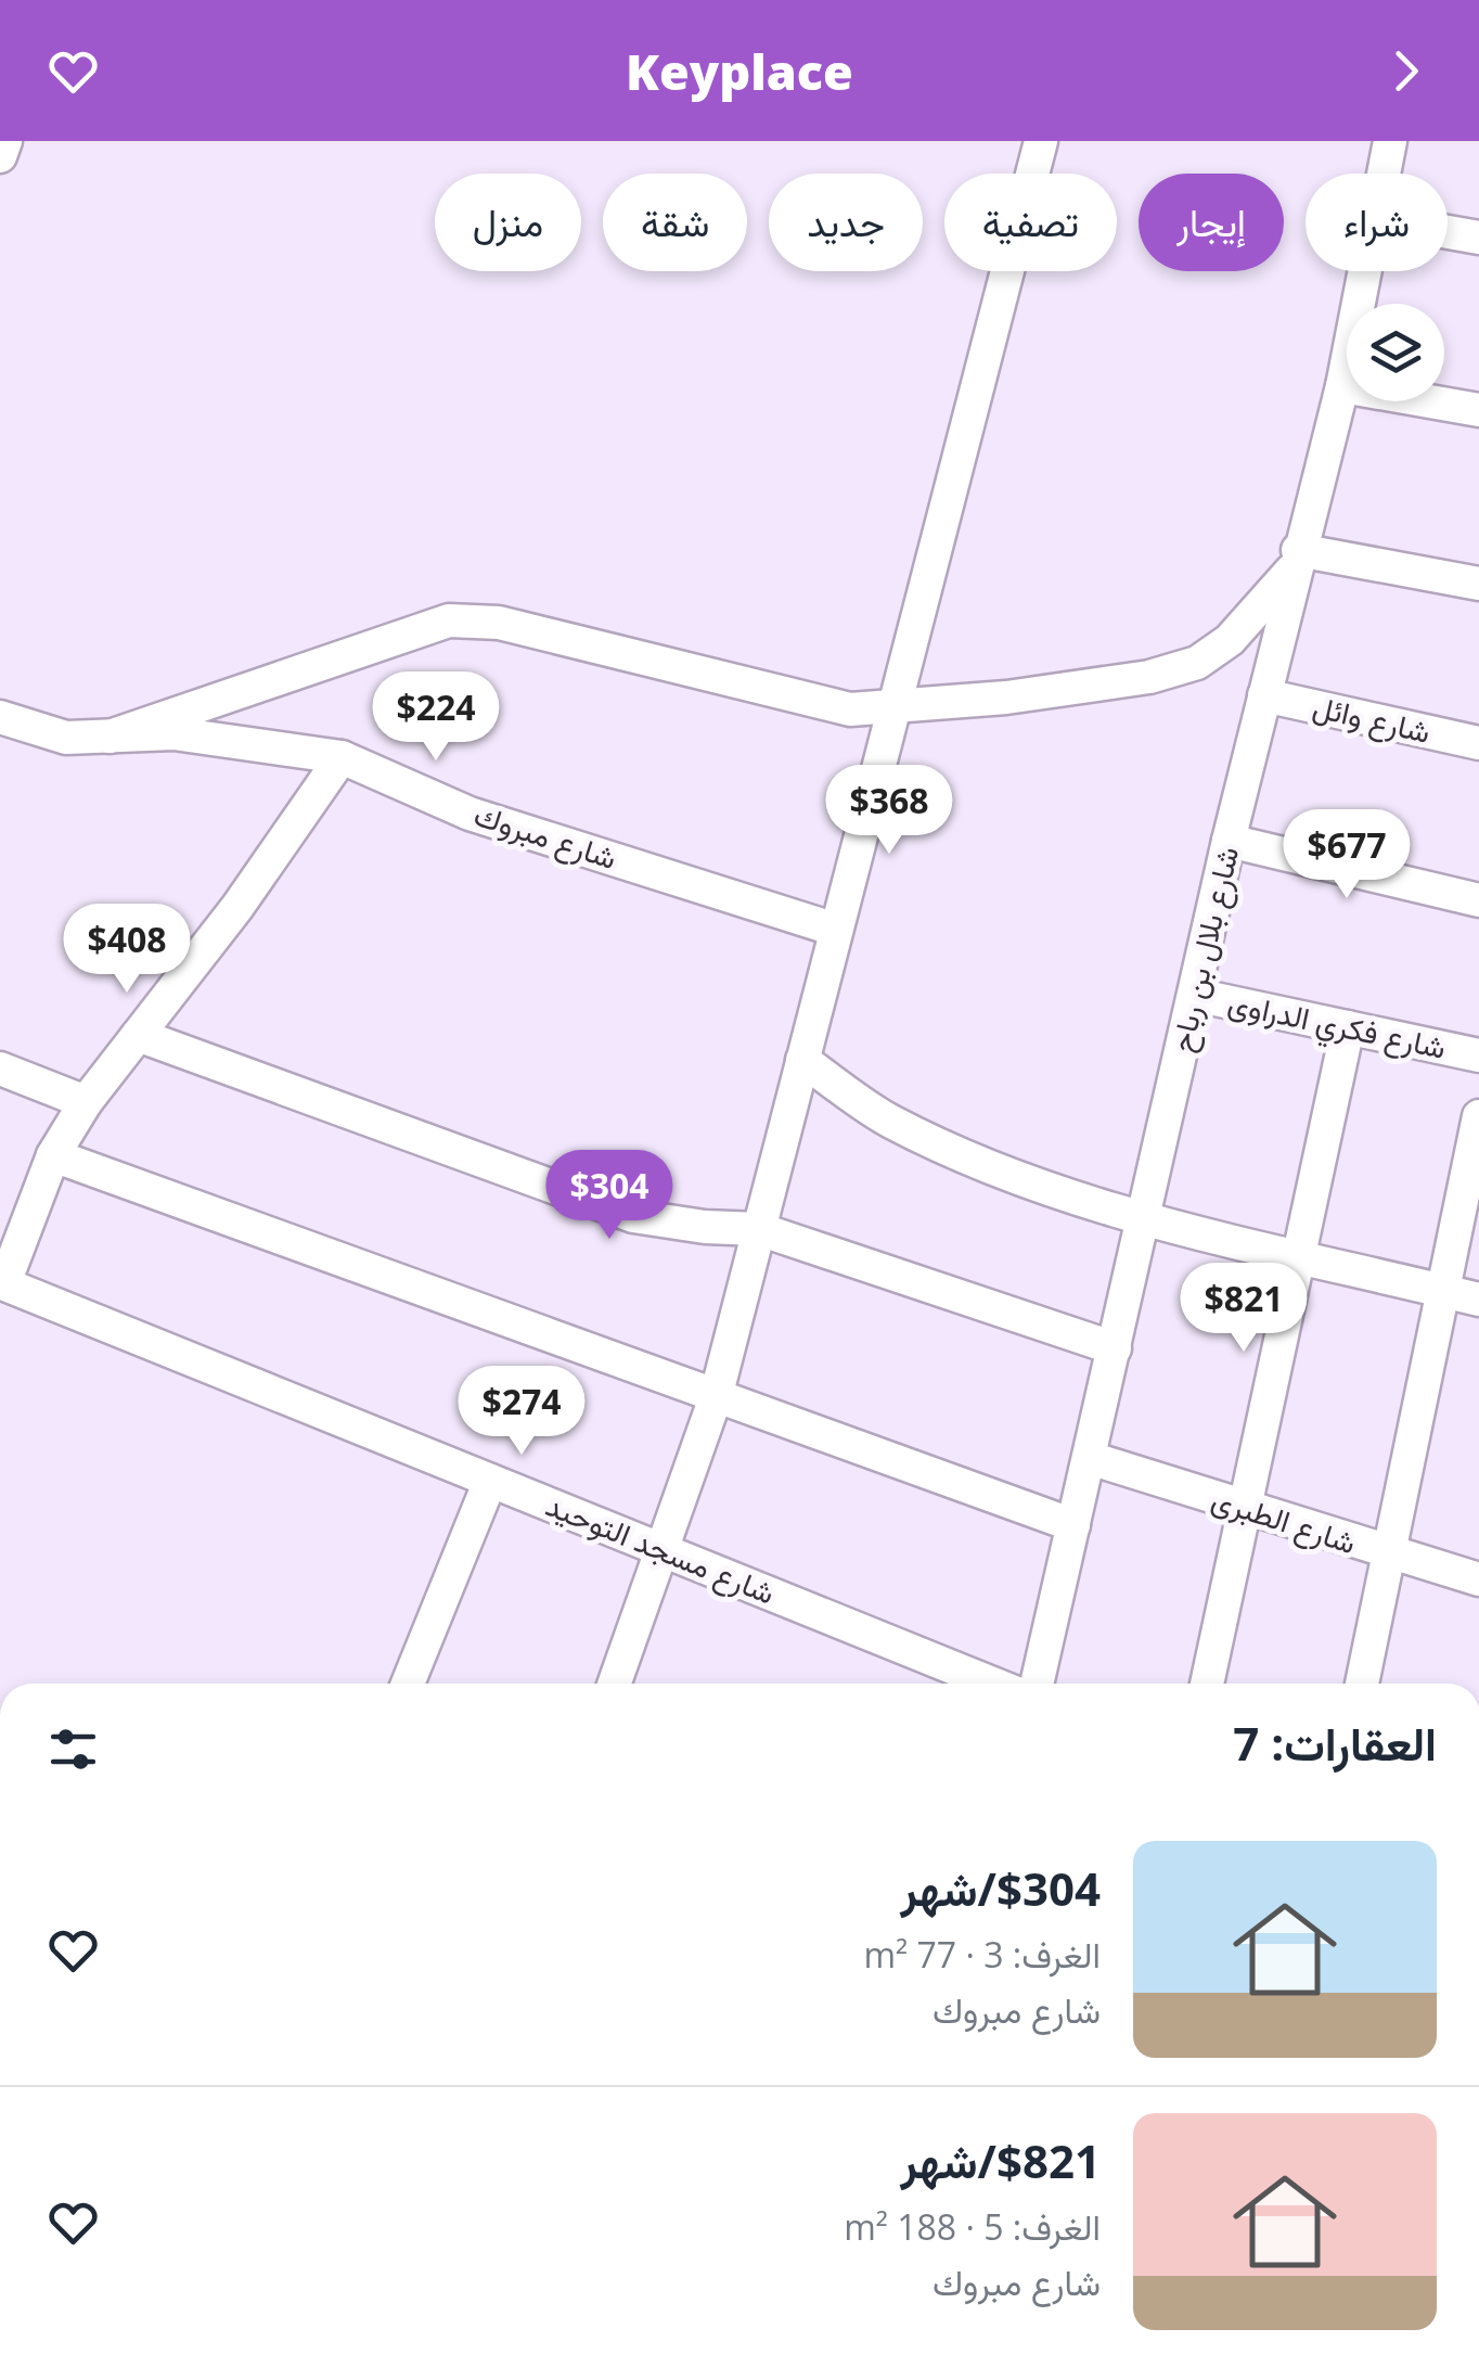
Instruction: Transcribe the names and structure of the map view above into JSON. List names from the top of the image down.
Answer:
{
  "streets": {
    "street": [
      "شارع وائل",
      "شارع مبروك",
      "شارع بلال بن رباح",
      "شارع فكري الدراوى",
      "شارع الطبرى",
      "شارع مسجد التوحيد"
    ]
  },
  "crossings": [
    ["شارع وائل", "شارع بلال بن رباح"],
    ["شارع بلال بن رباح", "شارع فكري الدراوى"],
    ["شارع بلال بن رباح", "شارع الطبرى"]
  ],
  "page": {
    "header": "Keyplace",
    "chip": [
      "شراء",
      "إيجار",
      "تصفية",
      "جديد",
      "شقة",
      "منزل"
    ],
    "price": [
      "$224",
      "$368",
      "$677",
      "$408",
      "$304",
      "$821",
      "$274"
    ],
    "heading": "العقارات: 7",
    "list": [
      {
        "name": "$304/شهر",
        "note": "الغرف: 3 · 77 m² · شارع مبروك"
      },
      {
        "name": "$821/شهر",
        "note": "الغرف: 5 · 188 m² · شارع مبروك"
      }
    ]
  }
}
